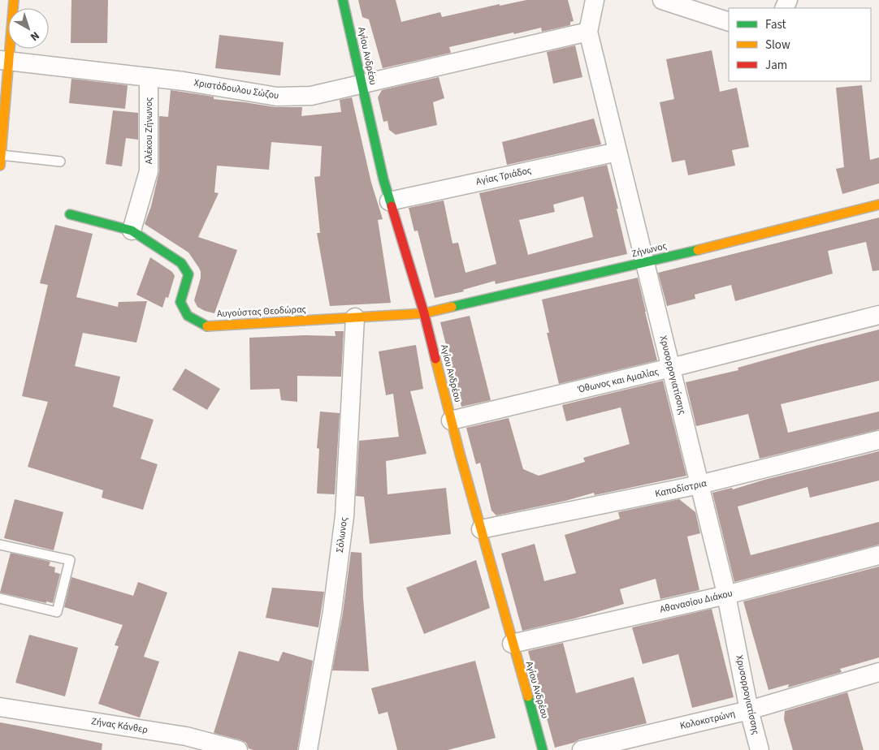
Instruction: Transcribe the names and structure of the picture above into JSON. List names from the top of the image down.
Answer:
{
  "streets": {
    "street": [
      "Αγίου Ανδρέου",
      "Χριστόδουλου Σώζου",
      "Αλέκου Ζήνωνος",
      "Αγίας Τριάδος",
      "Ζήνωνος",
      "Αυγούστας Θεοδώρας",
      "Χρυσορρογιατίσσης",
      "Όθωνος και Αμαλίας",
      "Καποδίστρια",
      "Σόλωνος",
      "Αθανασίου Διάκου",
      "Κολοκοτρώνη",
      "Ζήνας Κάνθερ"
    ]
  },
  "crossings": [
    ["Αγίου Ανδρέου", "Χριστόδουλου Σώζου"],
    ["Αγίου Ανδρέου", "Αγίας Τριάδος"],
    ["Αγίου Ανδρέου", "Ζήνωνος"],
    ["Αγίου Ανδρέου", "Αυγούστας Θεοδώρας"],
    ["Αγίου Ανδρέου", "Όθωνος και Αμαλίας"],
    ["Αγίου Ανδρέου", "Καποδίστρια"],
    ["Αγίου Ανδρέου", "Αθανασίου Διάκου"],
    ["Χριστόδουλου Σώζου", "Αλέκου Ζήνωνος"],
    ["Χριστόδουλου Σώζου", "Χρυσορρογιατίσσης"],
    ["Αλέκου Ζήνωνος", "Αυγούστας Θεοδώρας"],
    ["Αγίας Τριάδος", "Χρυσορρογιατίσσης"],
    ["Ζήνωνος", "Αυγούστας Θεοδώρας"],
    ["Ζήνωνος", "Χρυσορρογιατίσσης"],
    ["Αυγούστας Θεοδώρας", "Σόλωνος"],
    ["Χρυσορρογιατίσσης", "Όθωνος και Αμαλίας"],
    ["Χρυσορρογιατίσσης", "Καποδίστρια"],
    ["Χρυσορρογιατίσσης", "Αθανασίου Διάκου"],
    ["Χρυσορρογιατίσσης", "Κολοκοτρώνη"]
  ],
  "legend": ["Fast", "Slow", "Jam"],
  "north": "bottom right"
}
